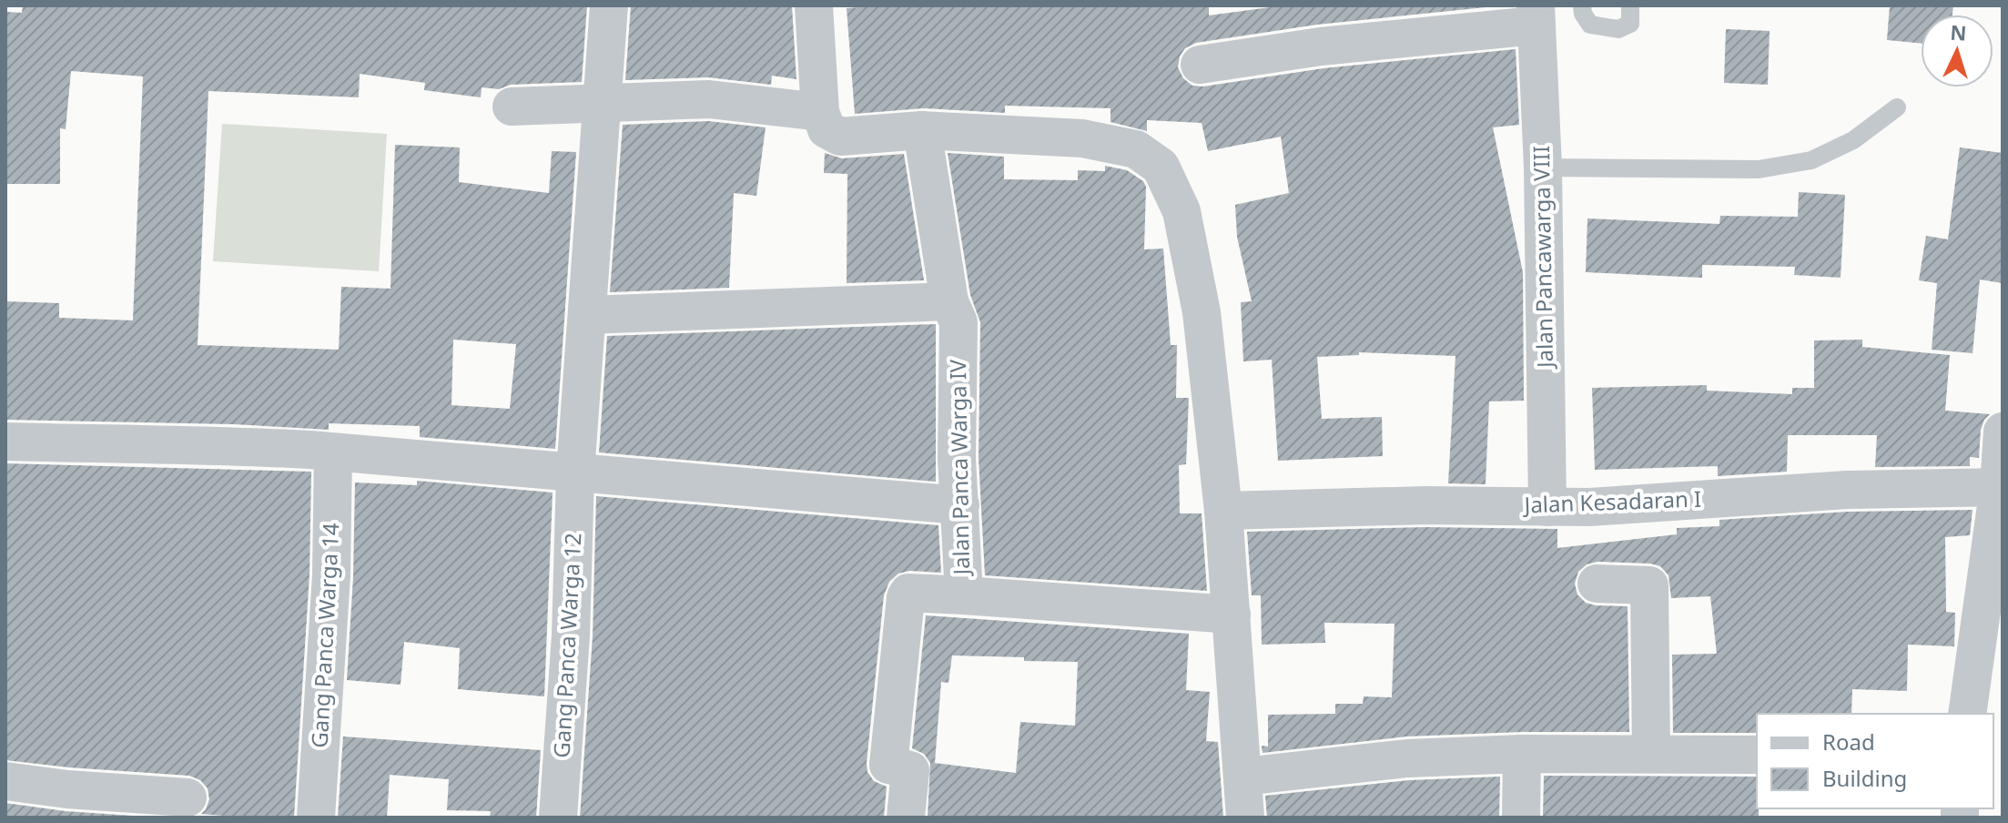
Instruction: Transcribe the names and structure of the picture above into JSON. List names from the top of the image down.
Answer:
{
  "streets": {
    "street": [
      "Jalan Pancawarga VIII",
      "Jalan Panca Warga IV",
      "Jalan Kesadaran I",
      "Gang Panca Warga 14",
      "Gang Panca Warga 12"
    ]
  },
  "crossings": [
    ["Jalan Pancawarga VIII", "Jalan Kesadaran I"]
  ],
  "legend": ["Road", "Building"],
  "north": "top"
}
